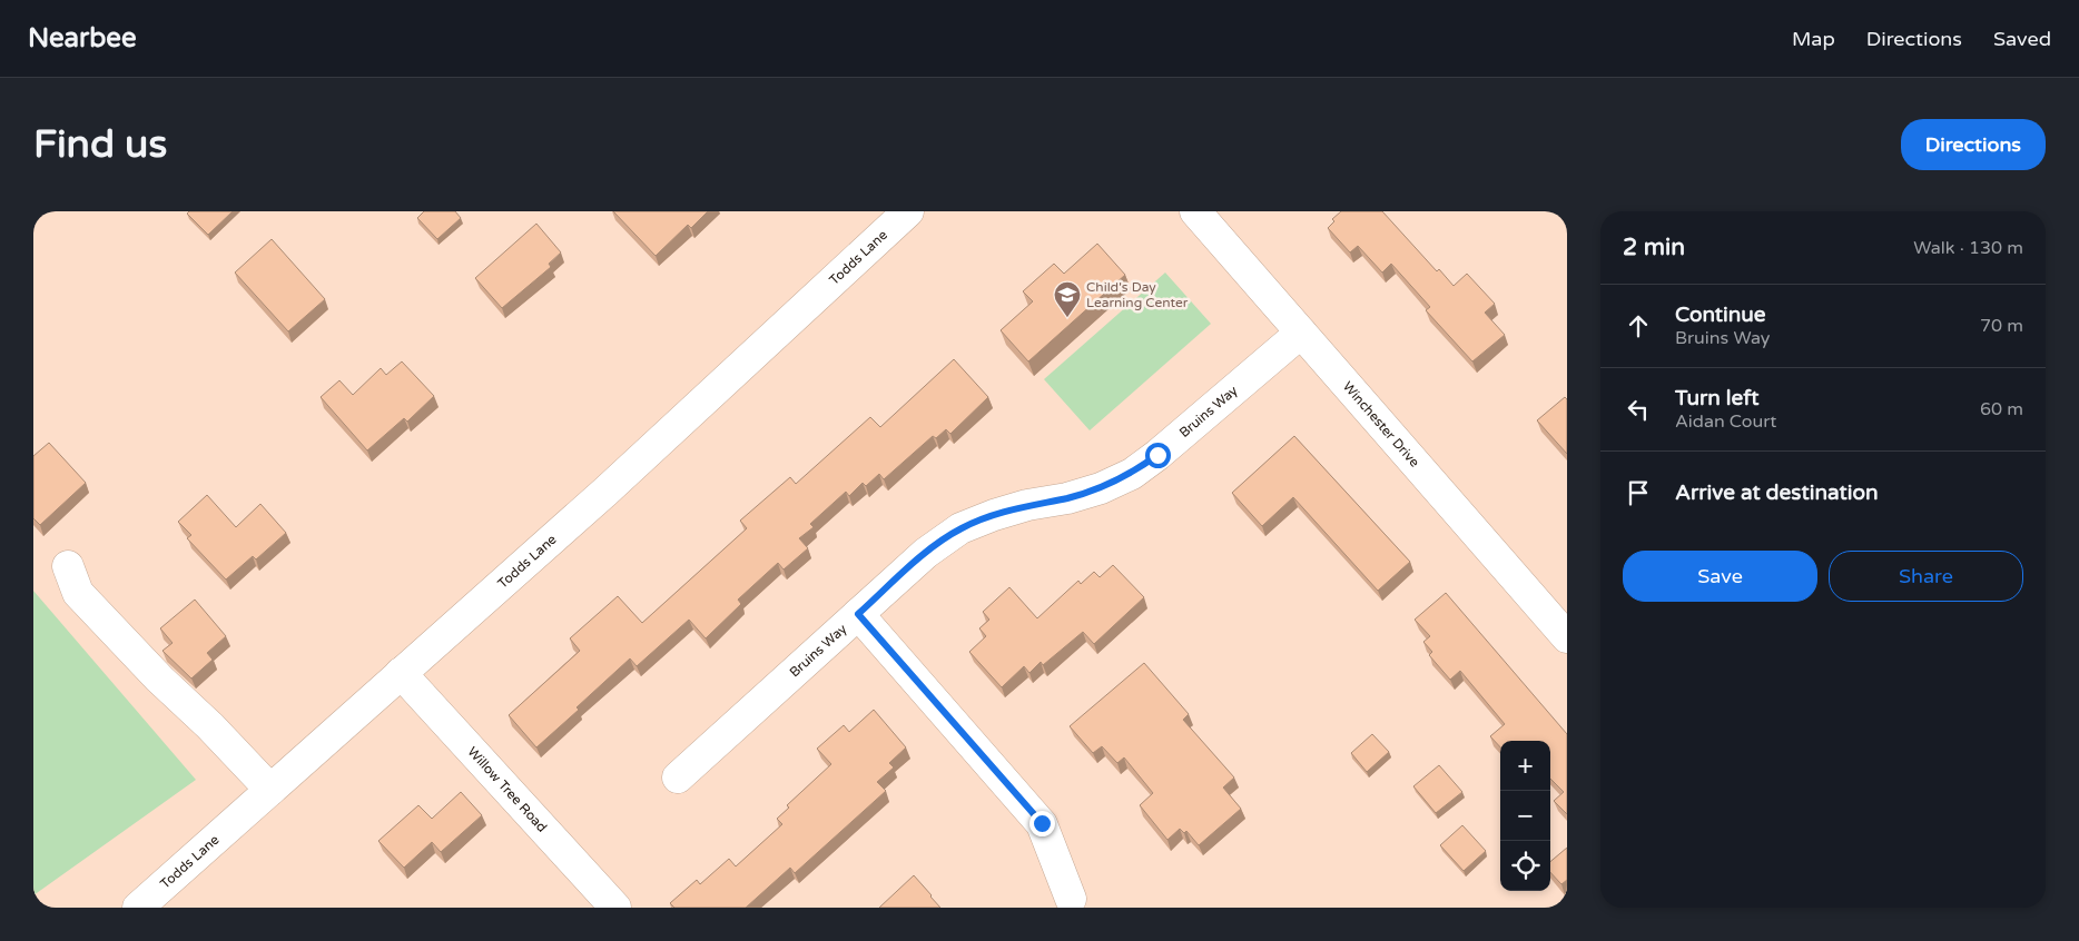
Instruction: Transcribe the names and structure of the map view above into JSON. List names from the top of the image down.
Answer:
{
  "streets": {
    "street": [
      "Todds Lane",
      "Bruins Way",
      "Winchester Drive",
      "Willow Tree Road"
    ]
  },
  "crossings": [
    ["Todds Lane", "Willow Tree Road"],
    ["Bruins Way", "Winchester Drive"]
  ],
  "places": {
    "school or university": ["Child's Day Learning Center"]
  },
  "page": {
    "header": "Nearbee",
    "nav": ["Map", "Directions", "Saved"],
    "buttons": [
      "Directions",
      ["Save", "Share"]
    ],
    "title": "Find us",
    "heading": ["2 min", "Walk · 130 m"],
    "list": [
      ["Continue", "Bruins Way", "70 m"],
      ["Turn left", "Aidan Court", "60 m"],
      "Arrive at destination"
    ],
    "map_buttons": ["+", "−"]
  }
}
